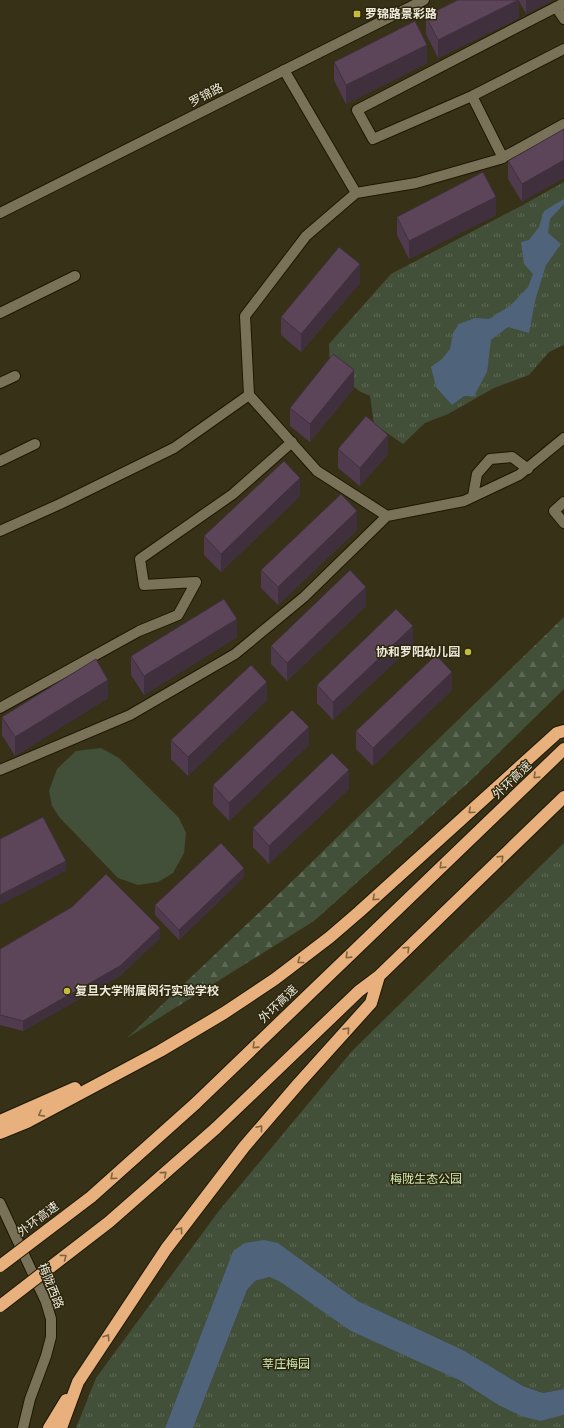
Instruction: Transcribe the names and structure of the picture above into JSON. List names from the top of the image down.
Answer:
{
  "streets": {
    "highway": ["外环高速"],
    "street": ["罗锦路", "梅陇西路"]
  },
  "parks": ["梅陇生态公园", "莘庄梅园"],
  "places": {
    "transit": ["罗锦路景彩路"],
    "other": ["协和罗阳幼儿园", "复旦大学附属闵行实验学校"]
  }
}
